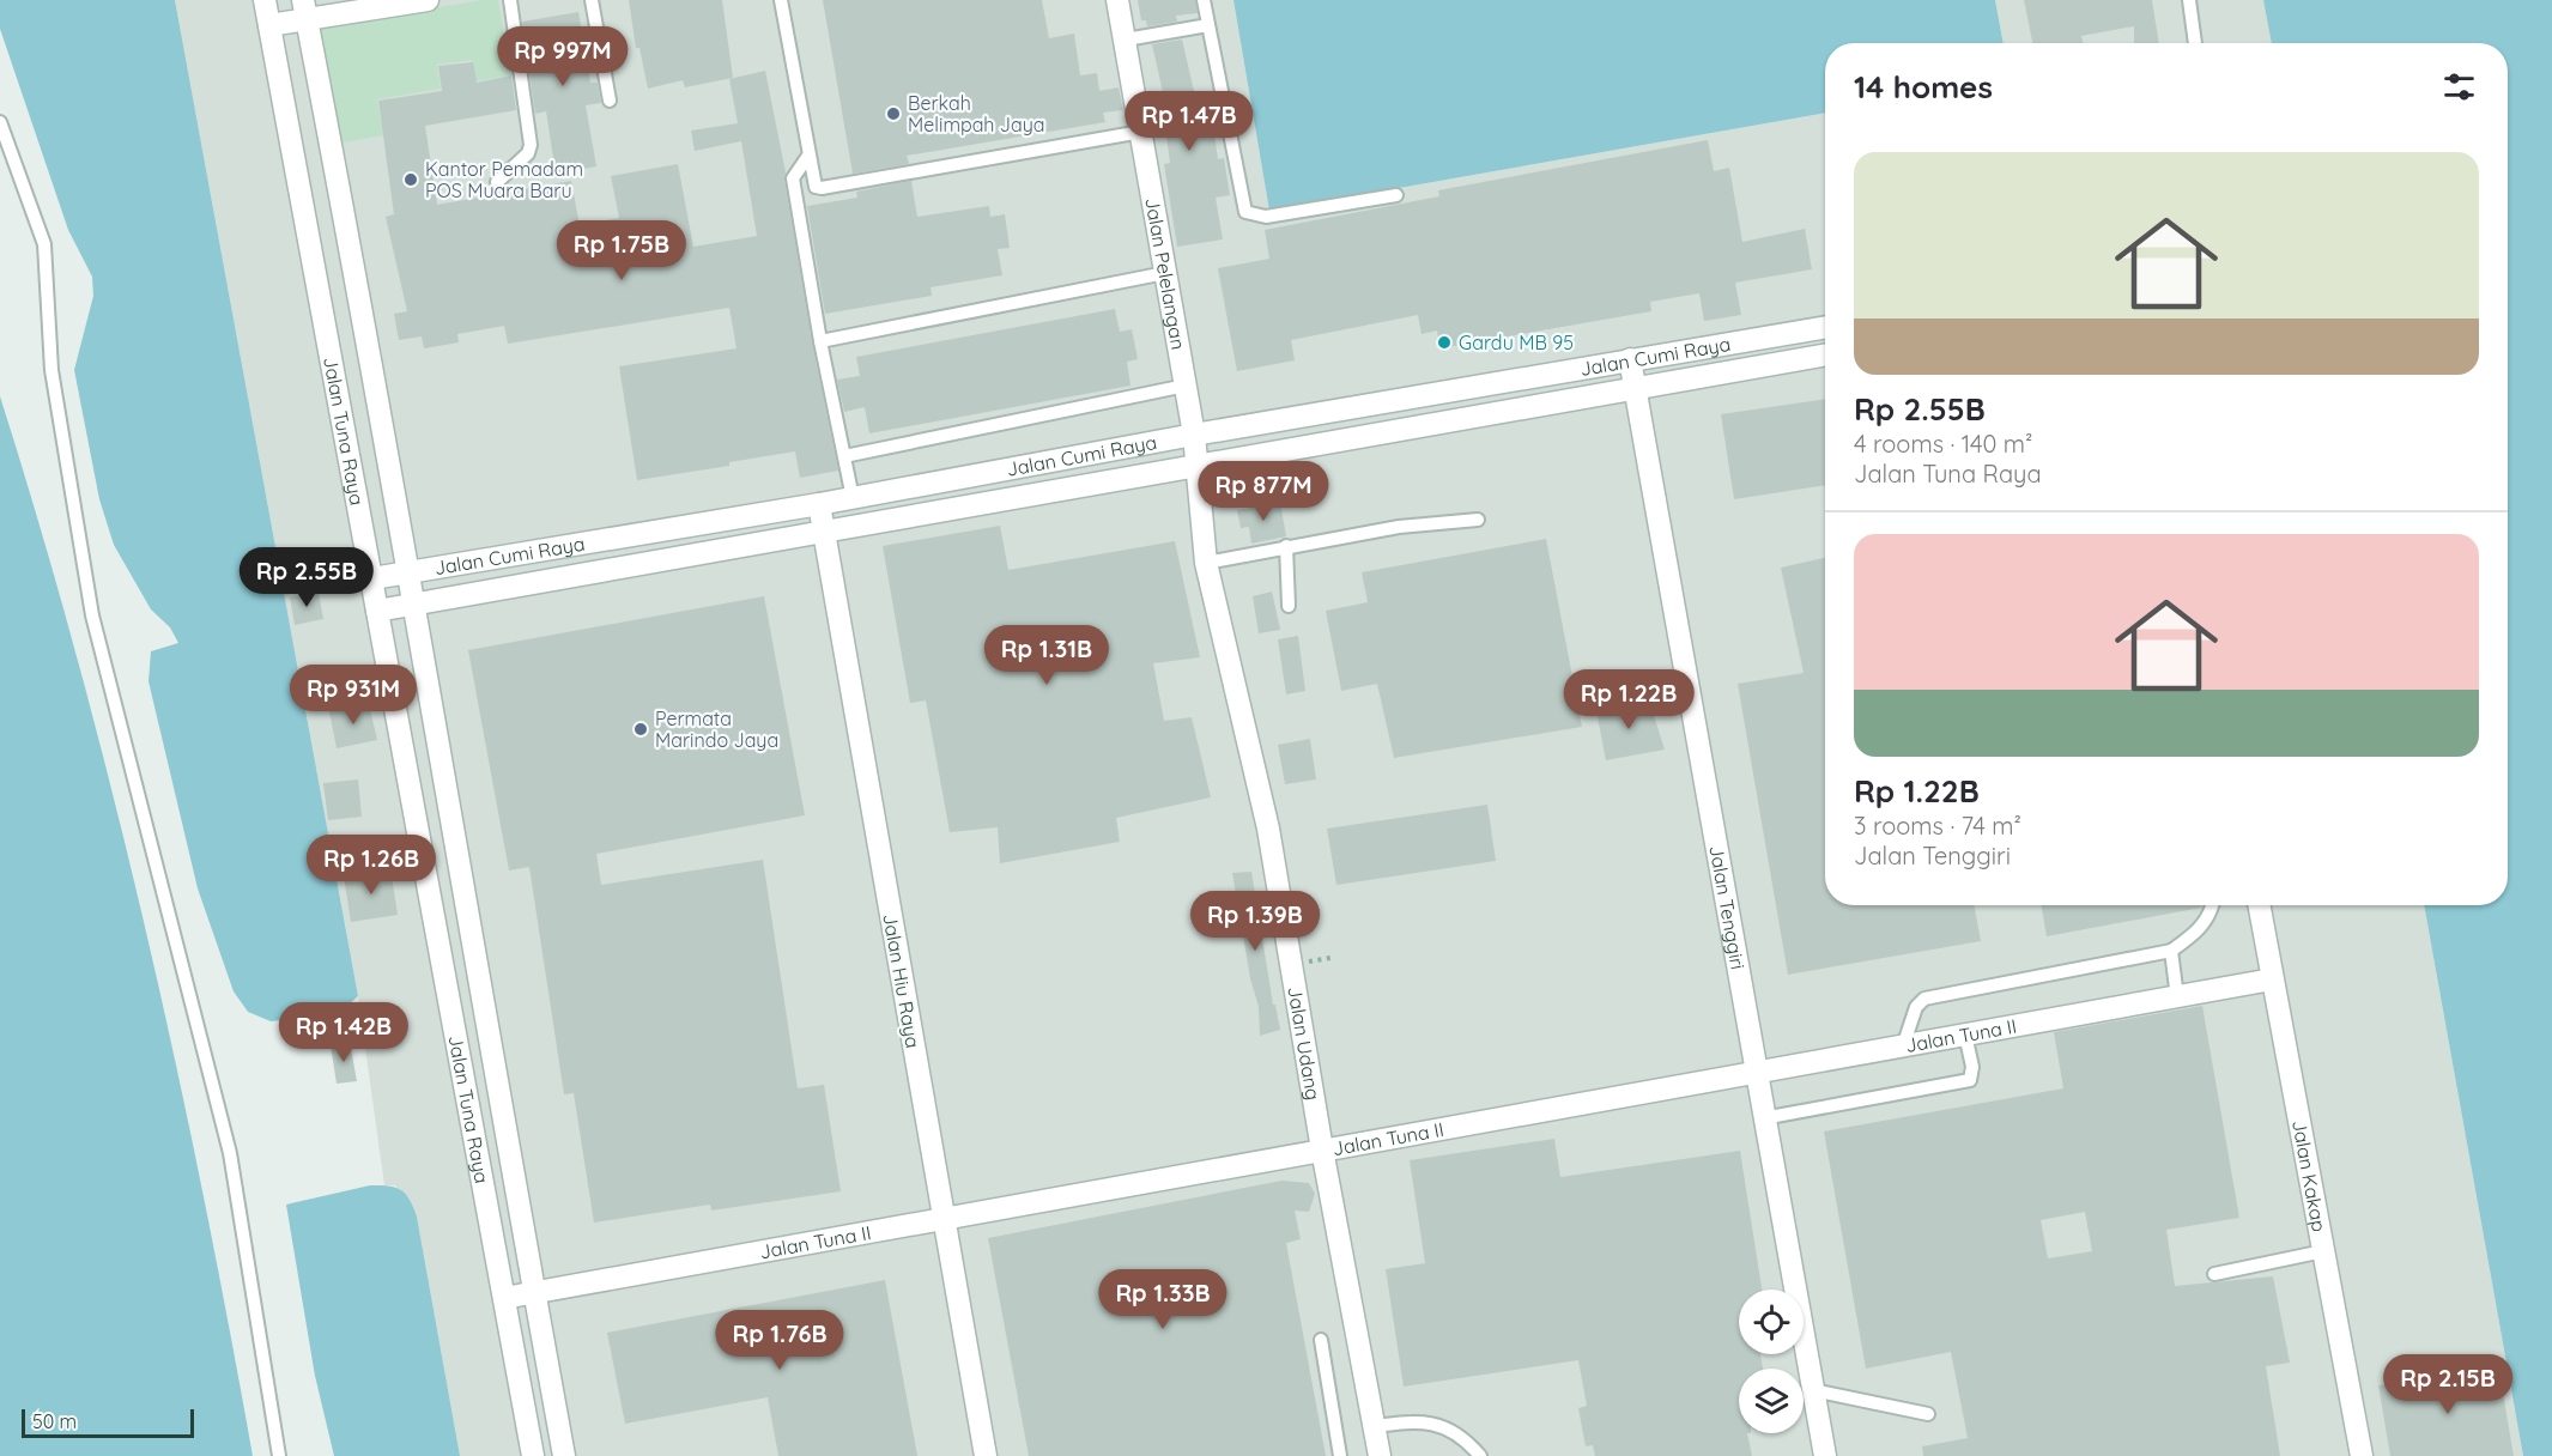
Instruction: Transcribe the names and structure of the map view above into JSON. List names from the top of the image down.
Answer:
{
  "streets": {
    "street": [
      "Jalan Pelelangan",
      "Jalan Cumi Raya",
      "Jalan Tuna Raya",
      "Jalan Tenggiri",
      "Jalan Hiu Raya",
      "Jalan Tuna II",
      "Jalan Udang",
      "Jalan Kakap"
    ]
  },
  "crossings": [
    ["Jalan Pelelangan", "Jalan Cumi Raya"],
    ["Jalan Pelelangan", "Jalan Udang"],
    ["Jalan Cumi Raya", "Jalan Tuna Raya"],
    ["Jalan Cumi Raya", "Jalan Tenggiri"],
    ["Jalan Cumi Raya", "Jalan Hiu Raya"],
    ["Jalan Cumi Raya", "Jalan Udang"],
    ["Jalan Tuna Raya", "Jalan Tuna II"],
    ["Jalan Tenggiri", "Jalan Tuna II"],
    ["Jalan Hiu Raya", "Jalan Tuna II"],
    ["Jalan Tuna II", "Jalan Udang"],
    ["Jalan Tuna II", "Jalan Kakap"]
  ],
  "places": [
    "Berkah Melimpah Jaya",
    "Kantor Pemadam POS Muara Baru",
    "Gardu MB 95",
    "Permata Marindo Jaya"
  ],
  "scale_bar": "50 m",
  "page": {
    "price": [
      "Rp 997M",
      "Rp 1.47B",
      "Rp 1.75B",
      "Rp 877M",
      "Rp 2.55B",
      "Rp 1.31B",
      "Rp 931M",
      "Rp 1.22B",
      "Rp 1.26B",
      "Rp 1.39B",
      "Rp 1.42B",
      "Rp 1.33B",
      "Rp 1.76B",
      "Rp 2.15B"
    ],
    "heading": "14 homes",
    "list": [
      {
        "name": "Rp 2.55B",
        "note": "4 rooms · 140 m² · Jalan Tuna Raya"
      },
      {
        "name": "Rp 1.22B",
        "note": "3 rooms · 74 m² · Jalan Tenggiri"
      }
    ],
    "scale": "50 m"
  }
}
